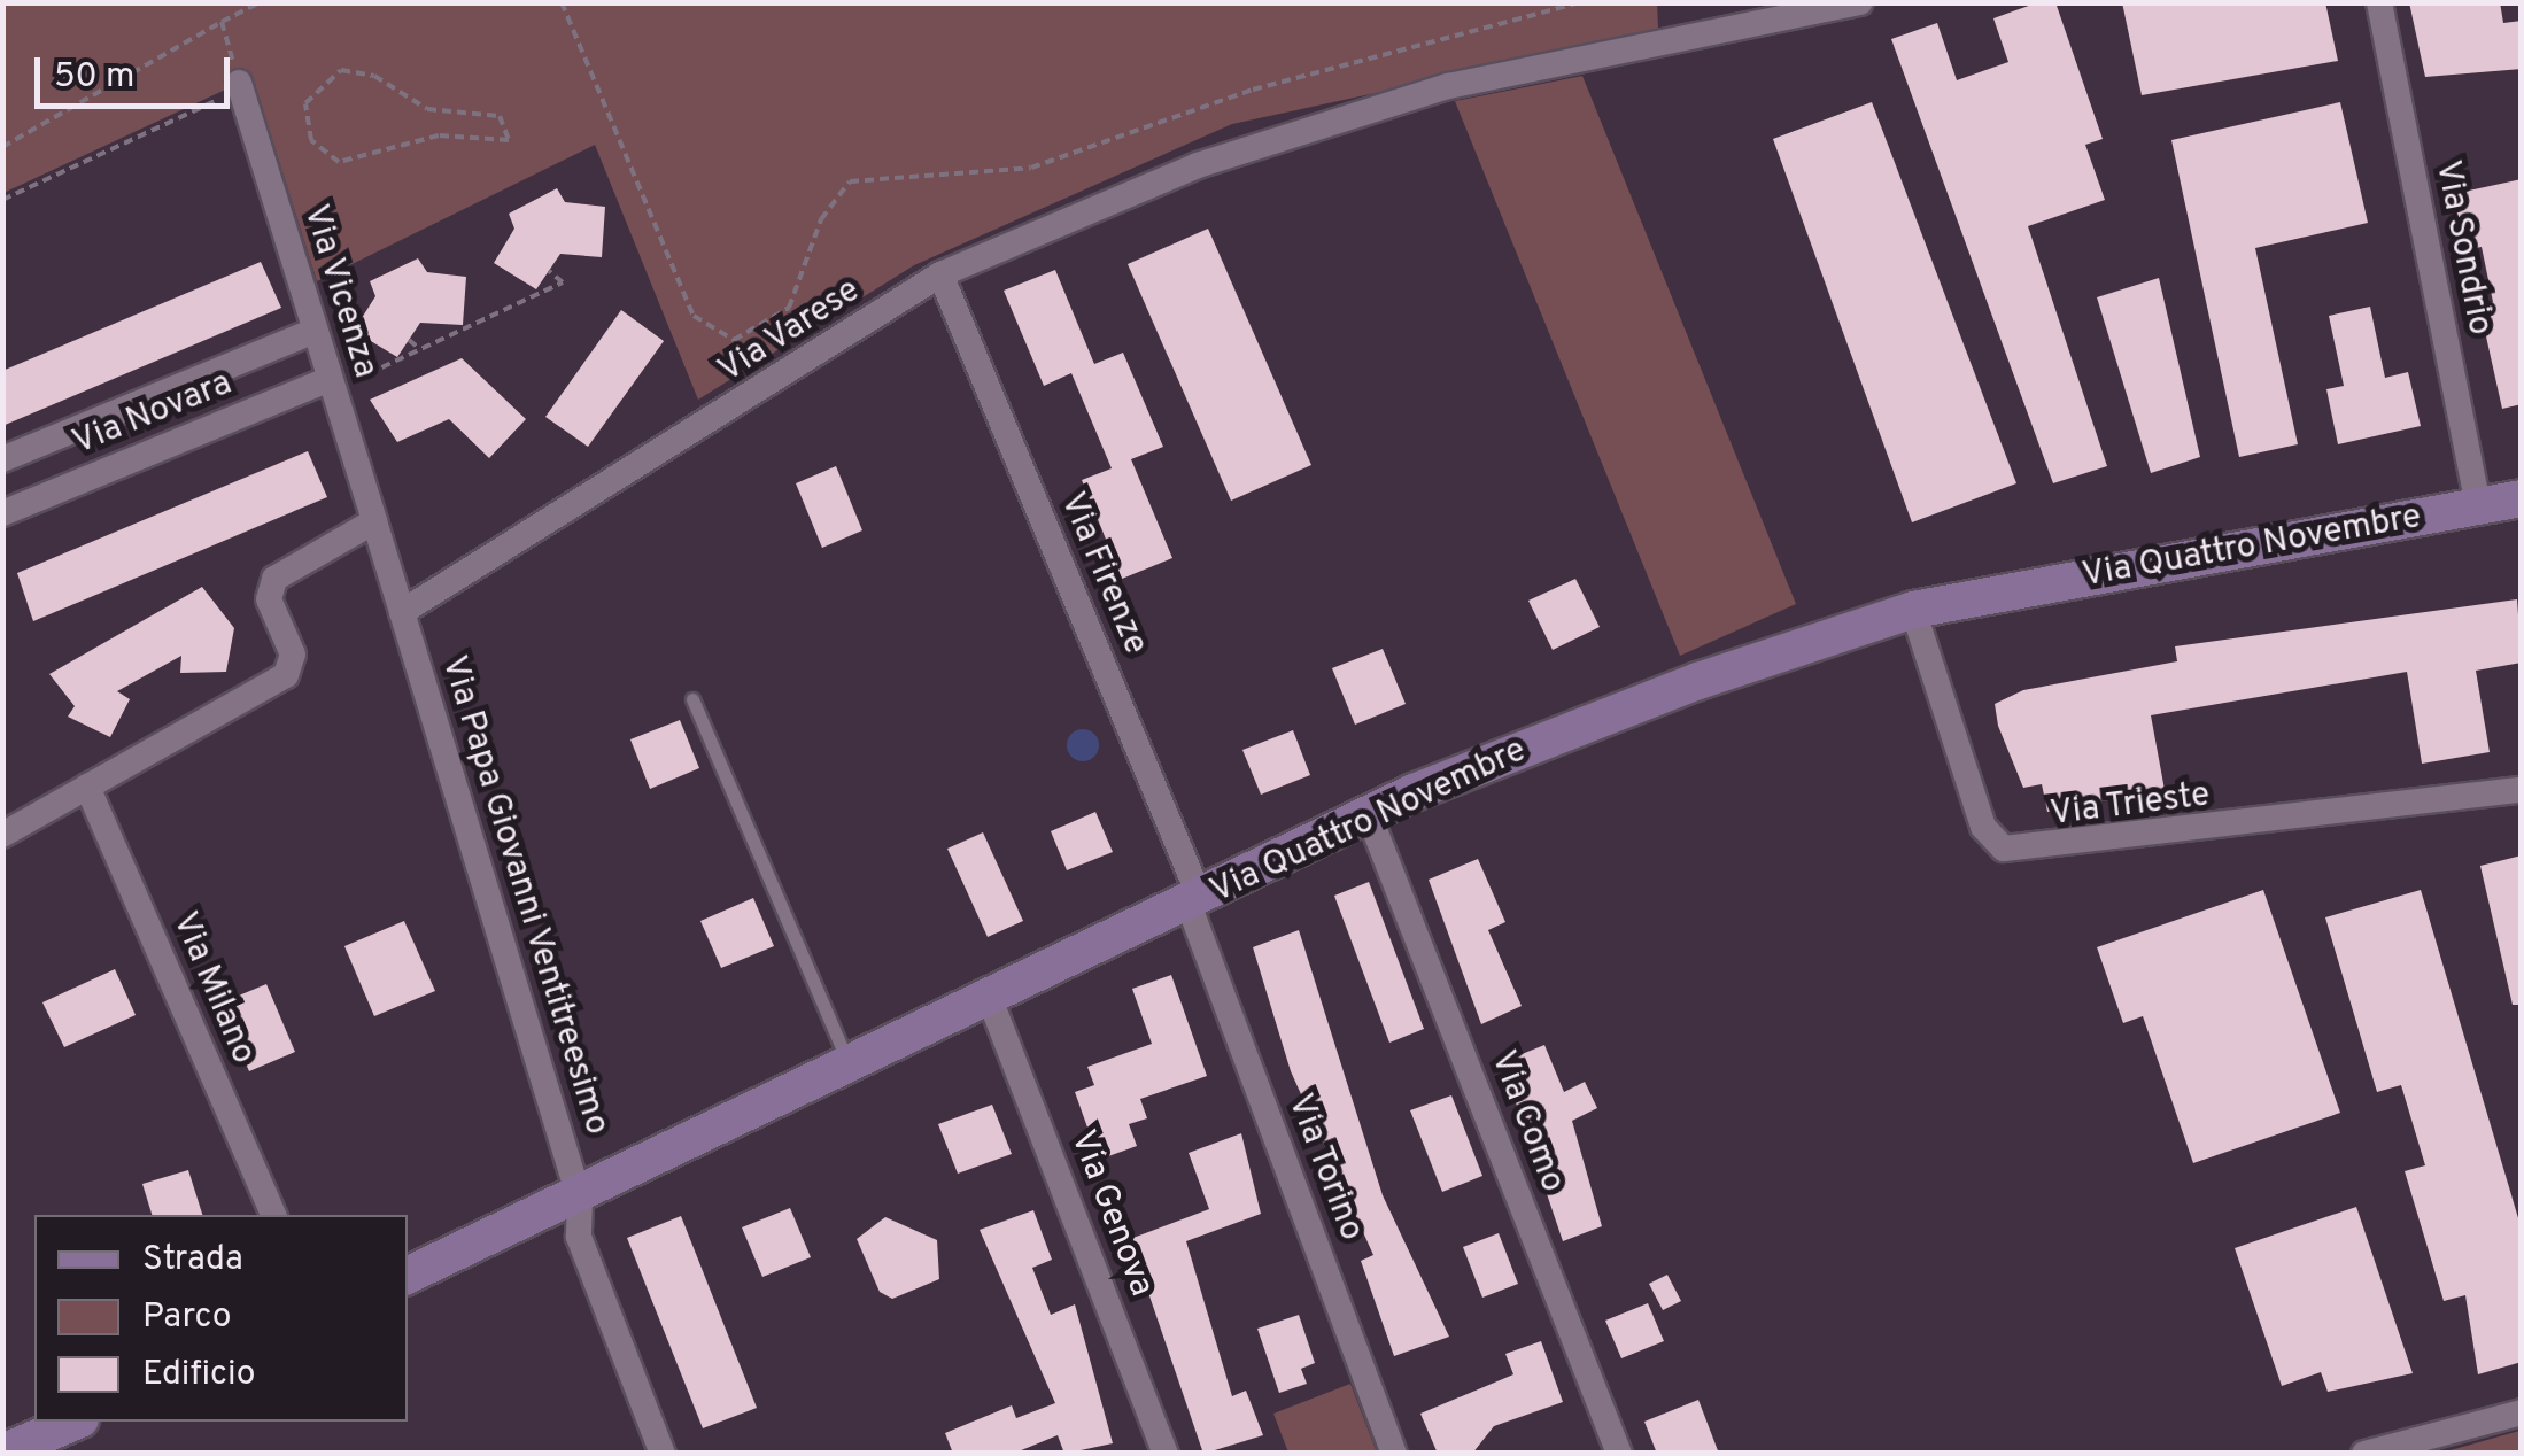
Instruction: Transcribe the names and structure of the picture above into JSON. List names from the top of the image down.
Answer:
{
  "streets": {
    "street": [
      "Via Sondrio",
      "Via Vicenza",
      "Via Varese",
      "Via Novara",
      "Via Quattro Novembre",
      "Via Firenze",
      "Via Trieste",
      "Via Papa Giovanni Ventitreesimo",
      "Via Milano",
      "Via Como",
      "Via Torino",
      "Via Genova"
    ]
  },
  "crossings": [
    ["Via Sondrio", "Via Quattro Novembre"],
    ["Via Vicenza", "Via Novara"],
    ["Via Varese", "Via Firenze"],
    ["Via Varese", "Via Papa Giovanni Ventitreesimo"],
    ["Via Quattro Novembre", "Via Firenze"],
    ["Via Quattro Novembre", "Via Trieste"],
    ["Via Quattro Novembre", "Via Papa Giovanni Ventitreesimo"],
    ["Via Quattro Novembre", "Via Como"],
    ["Via Quattro Novembre", "Via Torino"],
    ["Via Quattro Novembre", "Via Genova"],
    ["Via Firenze", "Via Torino"]
  ],
  "legend": ["Strada", "Parco", "Edificio"],
  "scale_bar": "50 m"
}
